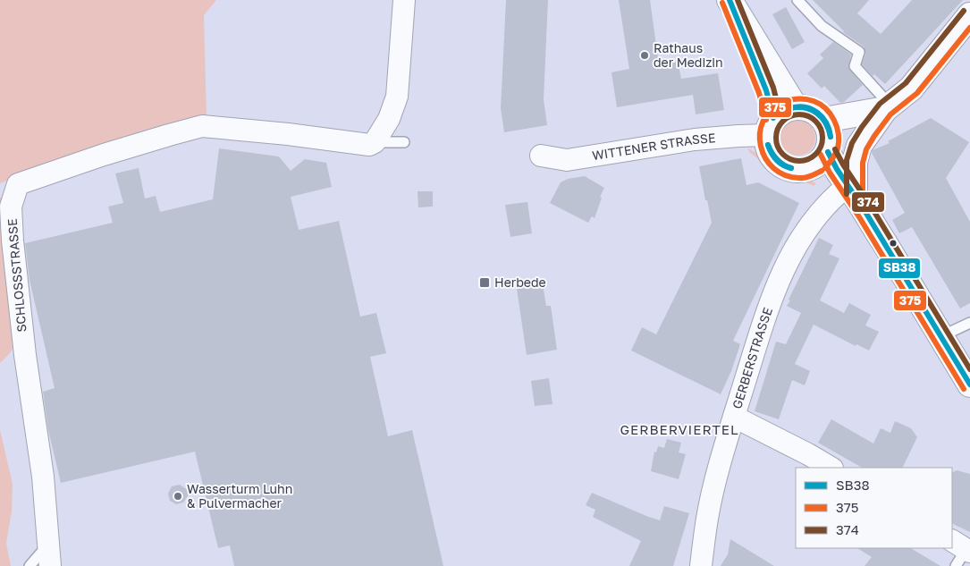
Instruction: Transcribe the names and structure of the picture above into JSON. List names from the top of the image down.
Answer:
{
  "streets": {
    "street": ["WITTENER STRASSE", "SCHLOSSSTRASSE", "GERBERSTRASSE"]
  },
  "districts": ["GERBERVIERTEL"],
  "places": {
    "other": ["Rathaus der Medizin", "Wasserturm Luhn & Pulvermacher"],
    "transit": ["Herbede"]
  },
  "lines": ["transit line SB38", "transit line 374", "transit line 375"],
  "legend": ["SB38", "375", "374"]
}
